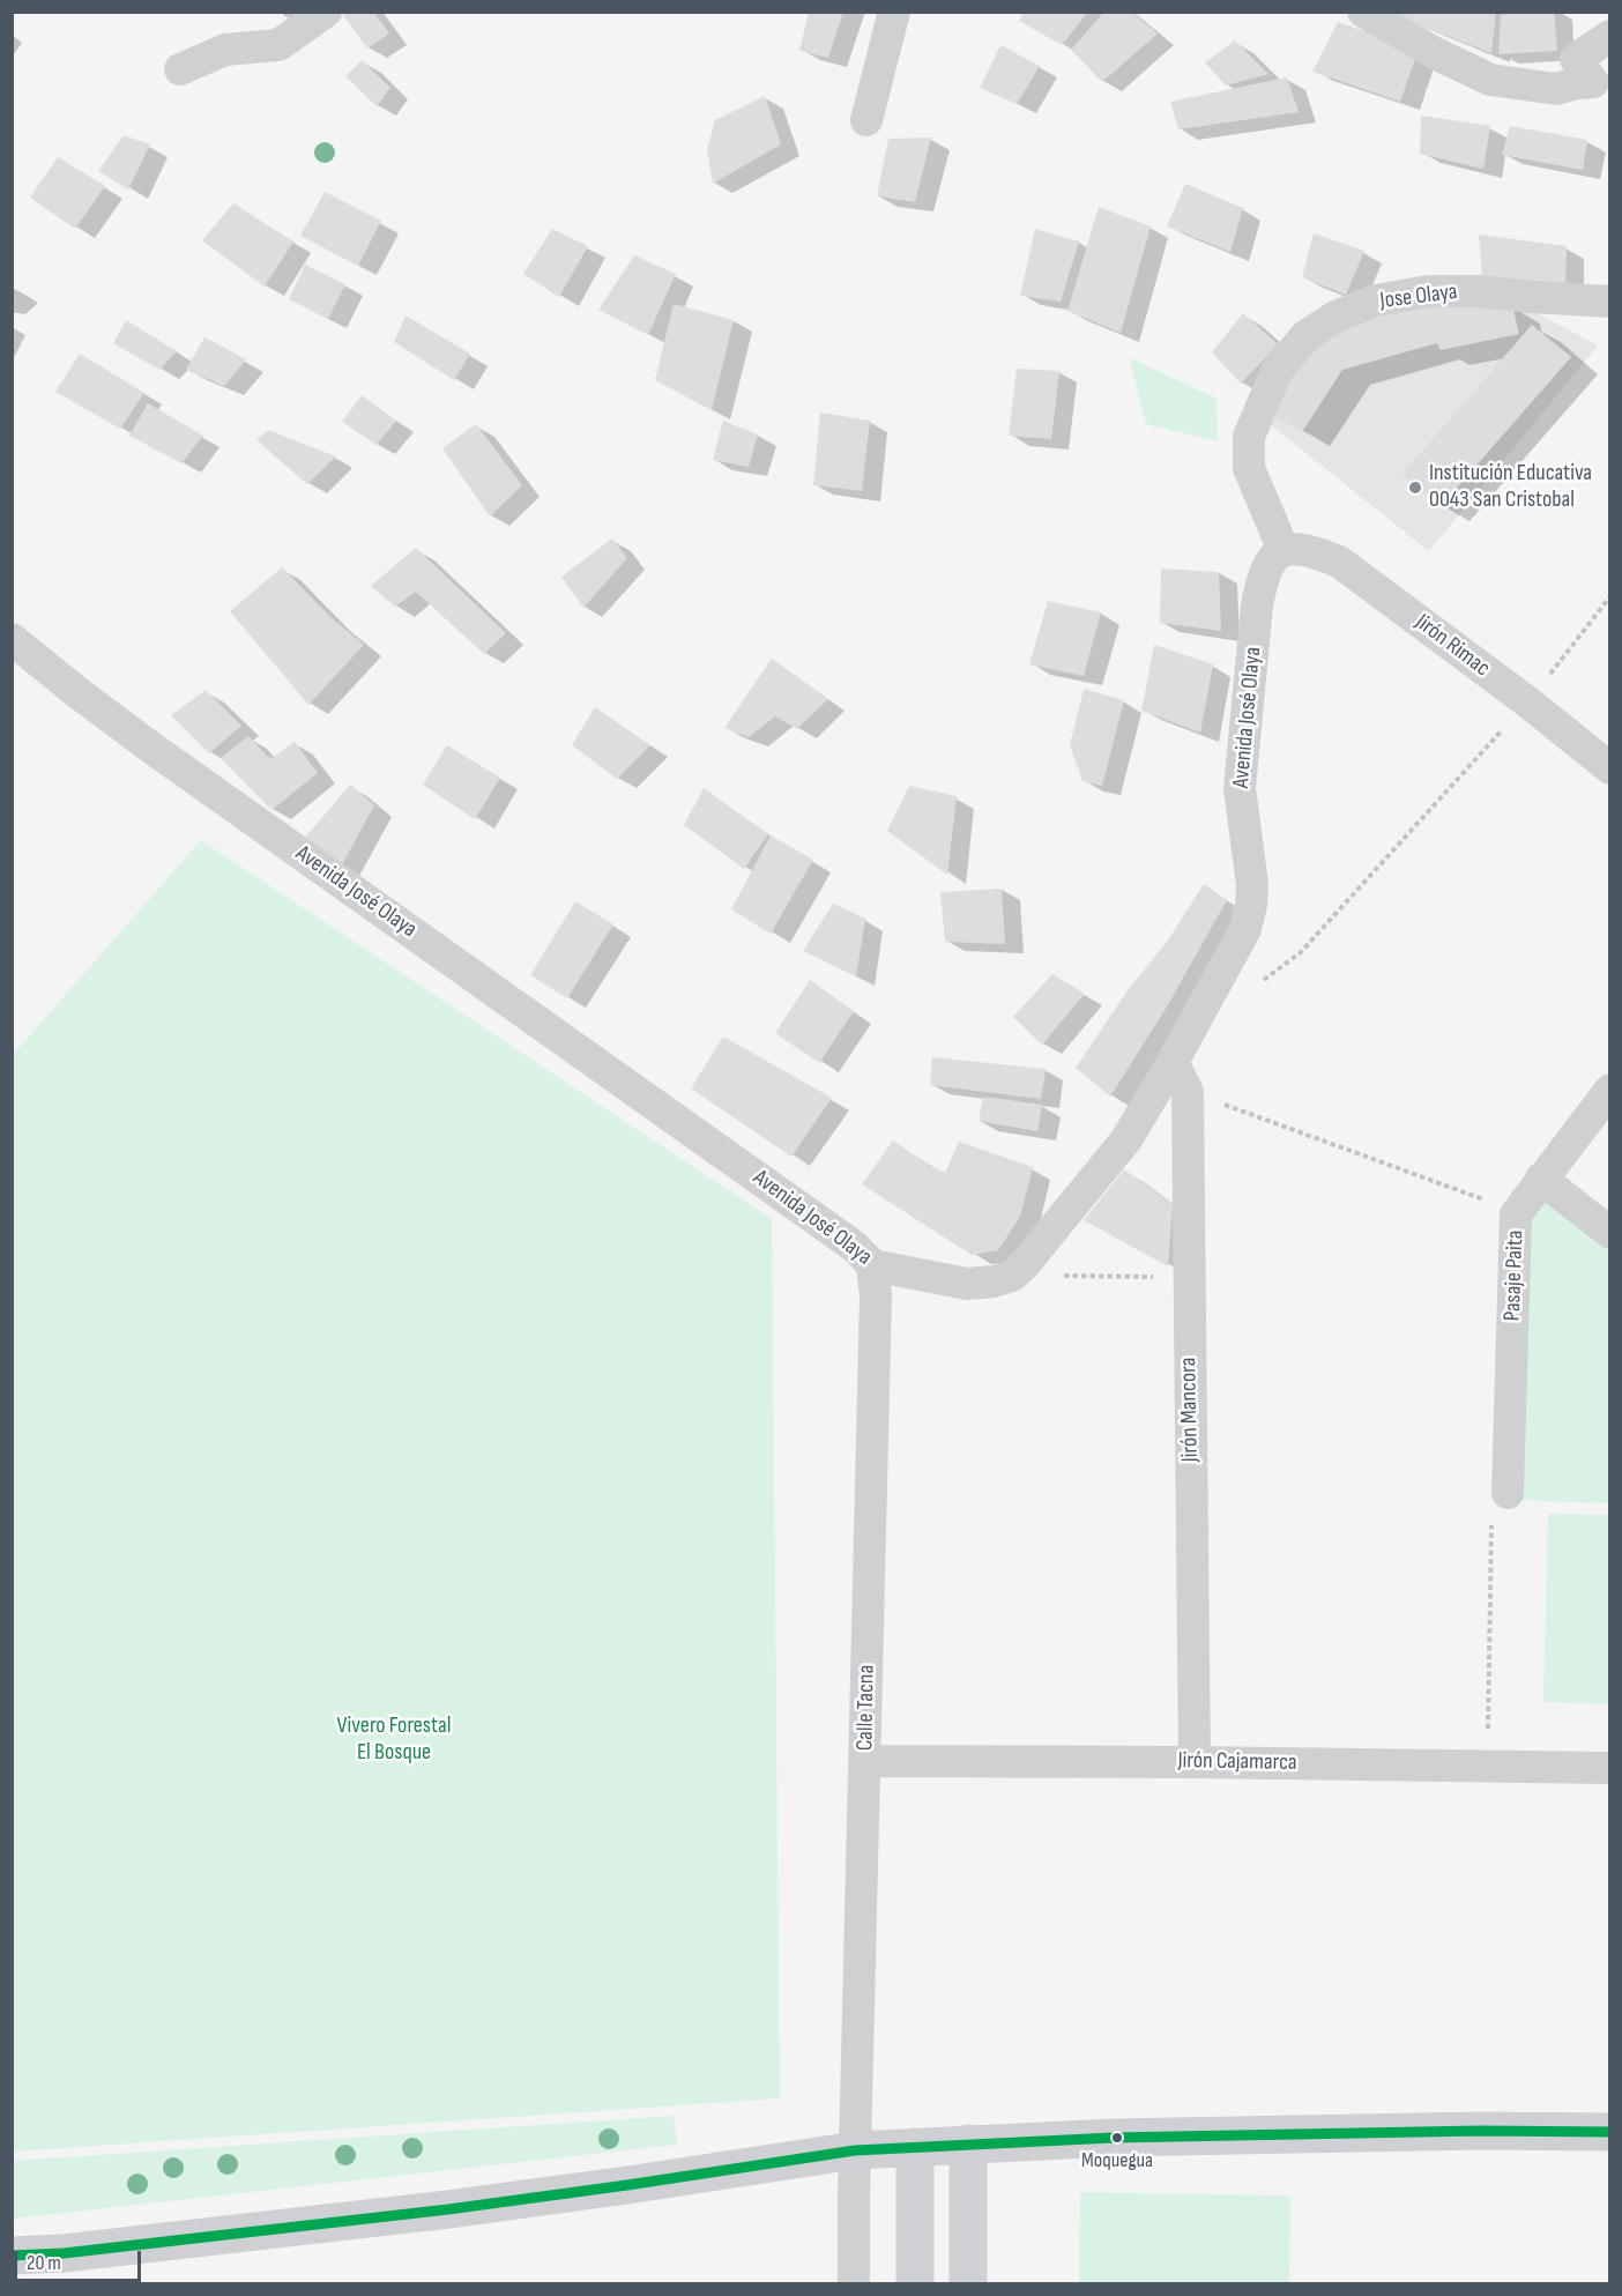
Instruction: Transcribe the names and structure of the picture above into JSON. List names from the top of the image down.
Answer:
{
  "streets": {
    "street": [
      "Jose Olaya",
      "Jirón Rimac",
      "Avenida José Olaya",
      "Pasaje Paita",
      "Jirón Mancora",
      "Calle Tacna",
      "Jirón Cajamarca"
    ]
  },
  "crossings": [
    ["Jose Olaya", "Jirón Rimac"],
    ["Jose Olaya", "Avenida José Olaya"],
    ["Jirón Rimac", "Avenida José Olaya"],
    ["Avenida José Olaya", "Jirón Mancora"],
    ["Avenida José Olaya", "Calle Tacna"],
    ["Jirón Mancora", "Jirón Cajamarca"],
    ["Calle Tacna", "Jirón Cajamarca"]
  ],
  "parks": ["Vivero Forestal El Bosque"],
  "places": ["Institución Educativa 0043 San Cristobal", "Moquegua"],
  "scale_bar": "20 m"
}
